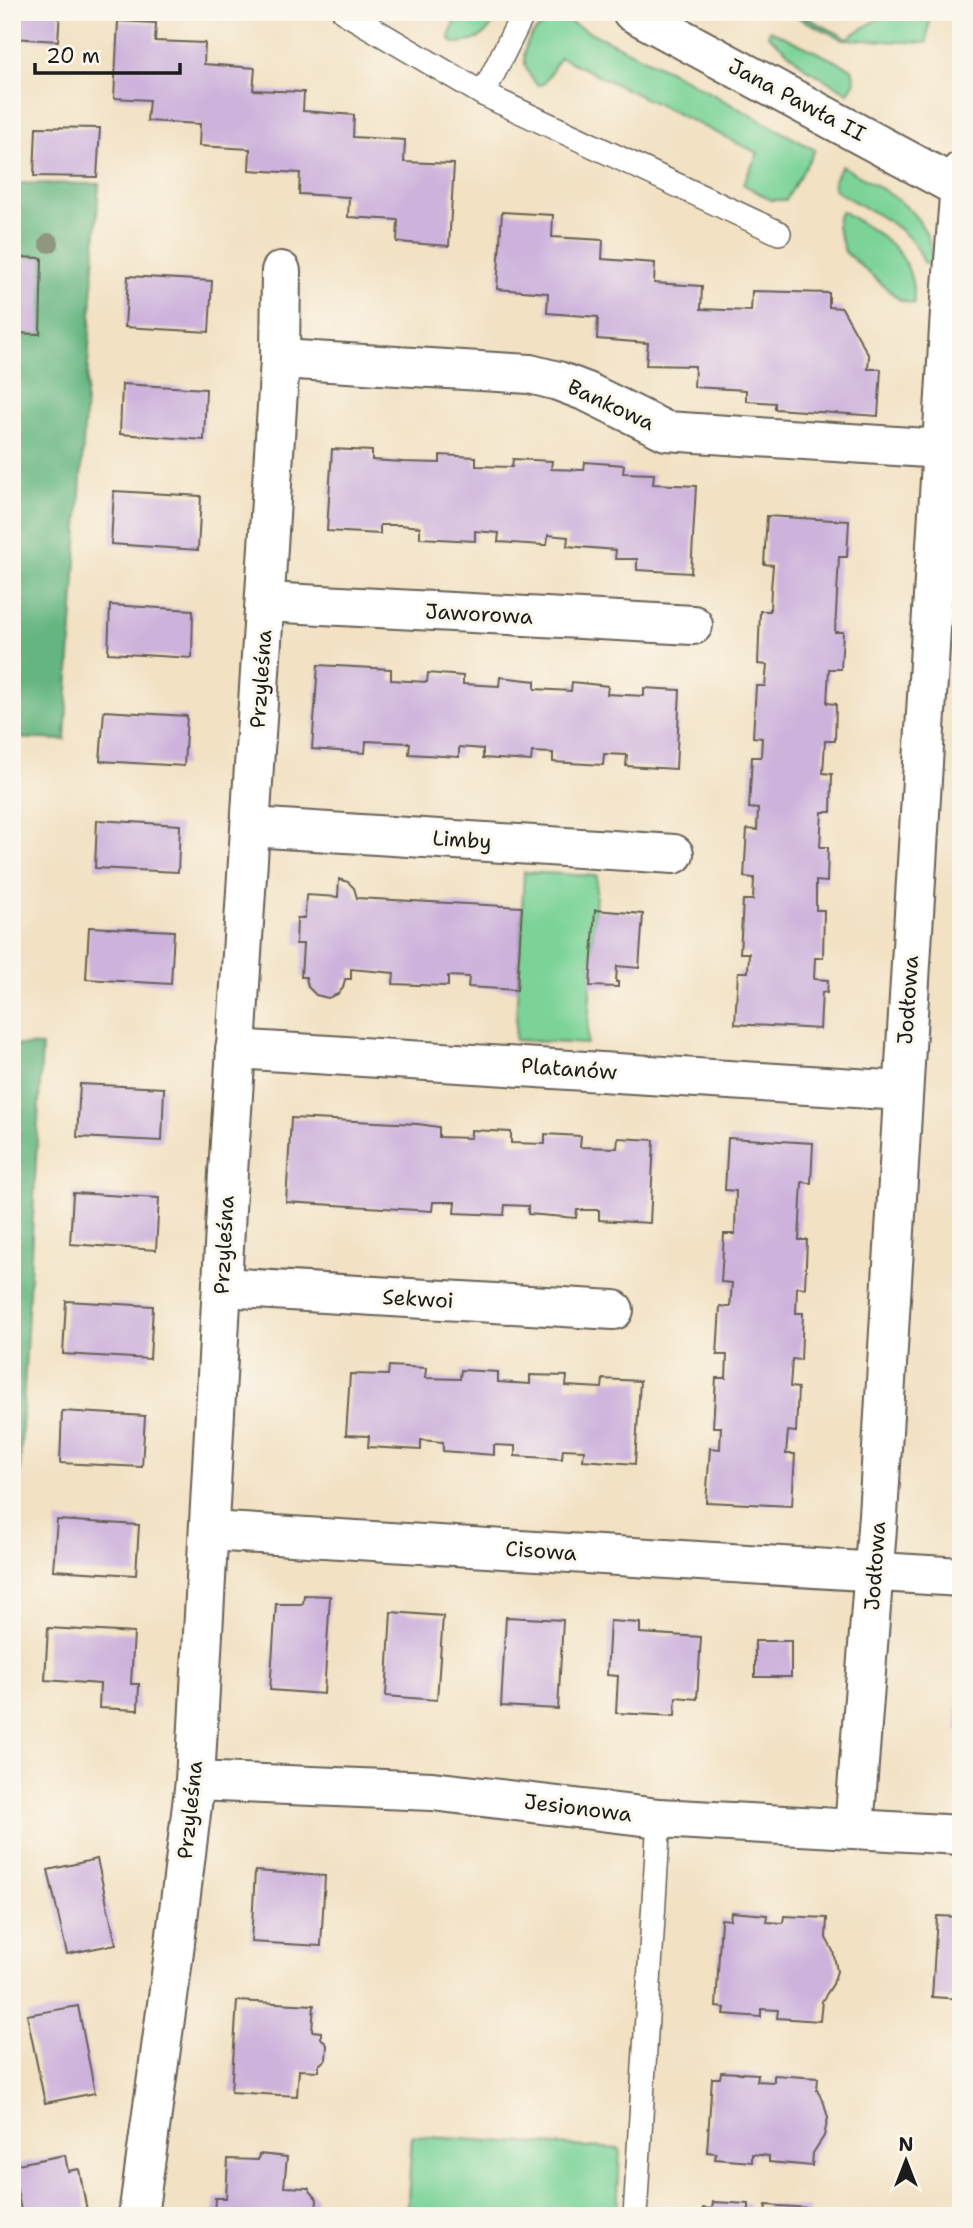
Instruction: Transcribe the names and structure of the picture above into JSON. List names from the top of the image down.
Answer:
{
  "streets": {
    "street": [
      "Jana Pawła II",
      "Bankowa",
      "Jaworowa",
      "Przyleśna",
      "Limby",
      "Jodłowa",
      "Platanów",
      "Sekwoi",
      "Cisowa",
      "Jesionowa"
    ]
  },
  "crossings": [
    ["Jana Pawła II", "Jodłowa"],
    ["Bankowa", "Przyleśna"],
    ["Bankowa", "Jodłowa"],
    ["Jaworowa", "Przyleśna"],
    ["Przyleśna", "Limby"],
    ["Przyleśna", "Platanów"],
    ["Przyleśna", "Sekwoi"],
    ["Przyleśna", "Cisowa"],
    ["Przyleśna", "Jesionowa"],
    ["Jodłowa", "Platanów"],
    ["Jodłowa", "Cisowa"],
    ["Jodłowa", "Jesionowa"]
  ],
  "scale_bar": "20 m",
  "north": "top"
}
